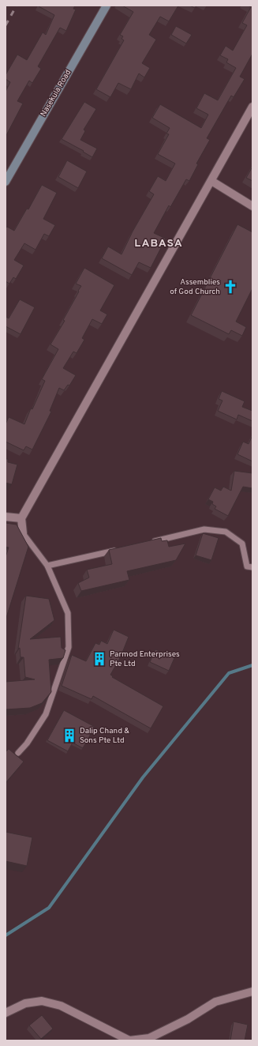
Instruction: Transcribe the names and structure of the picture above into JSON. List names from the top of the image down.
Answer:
{
  "streets": {
    "main road": ["Nasekula Road"]
  },
  "districts": ["LABASA"],
  "places": {
    "church": ["Assemblies of God Church"],
    "building": ["Parmod Enterprises Pte Ltd", "Dalip Chand & Sons Pte Ltd"]
  }
}
